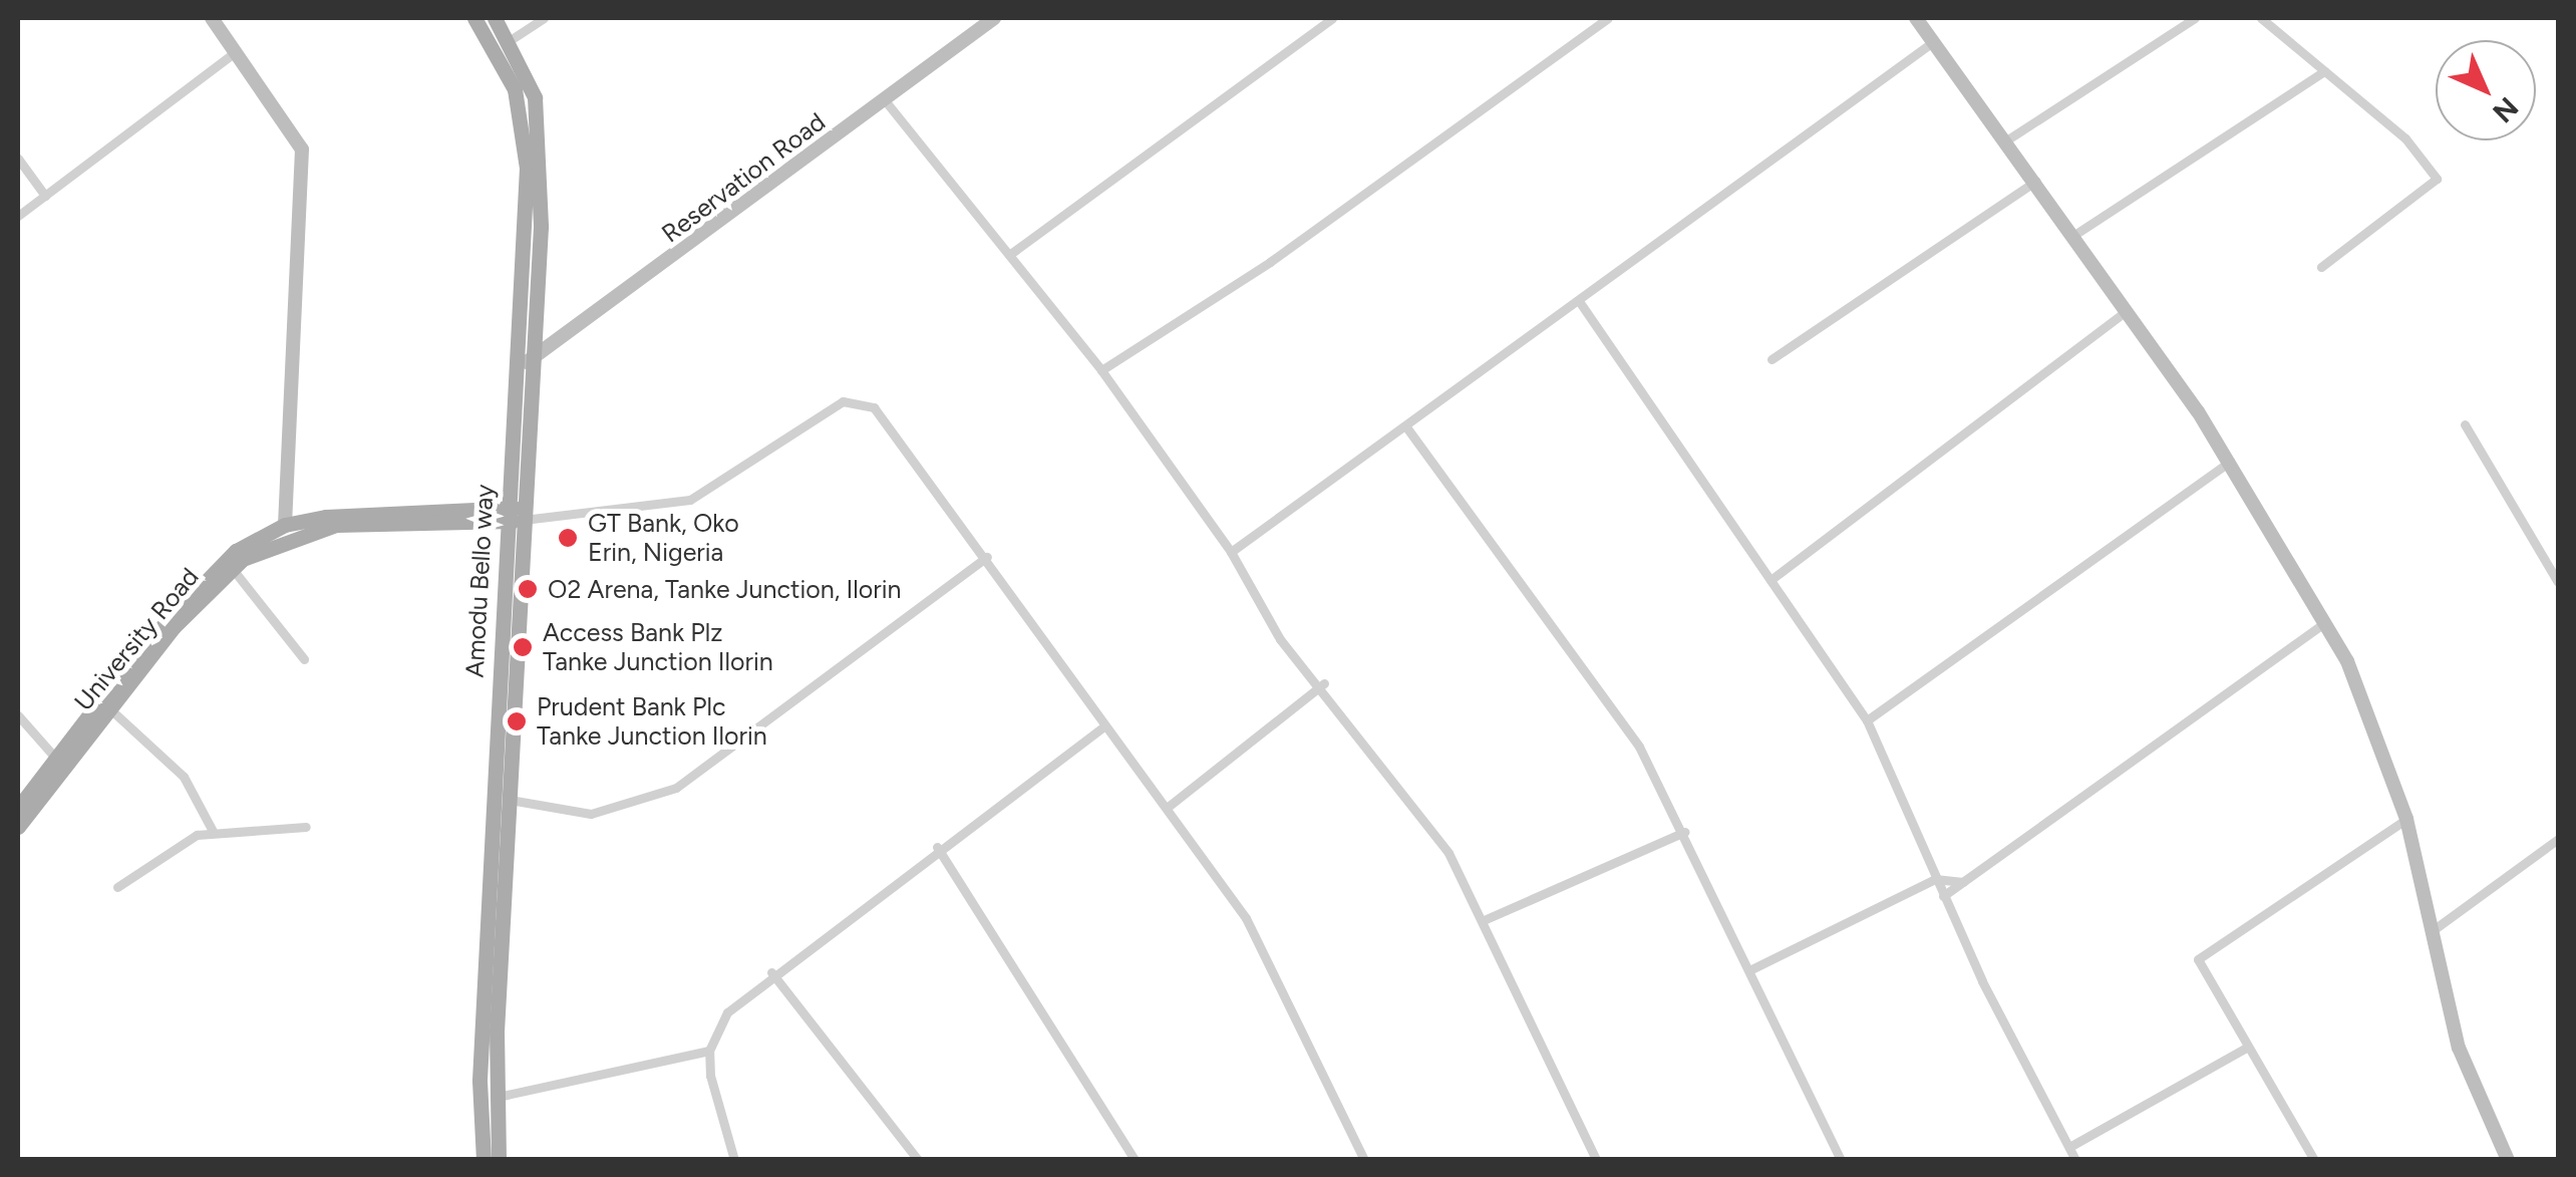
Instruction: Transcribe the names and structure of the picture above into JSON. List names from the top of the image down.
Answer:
{
  "streets": {
    "main road": ["Amodu Bello way", "University Road"],
    "street": ["Reservation Road"]
  },
  "crossings": [
    ["Reservation Road", "Amodu Bello way"],
    ["Amodu Bello way", "University Road"]
  ],
  "places": [
    "GT Bank, Oko Erin, Nigeria",
    "O2 Arena, Tanke Junction, Ilorin",
    "Access Bank Plz Tanke Junction Ilorin",
    "Prudent Bank Plc Tanke Junction Ilorin"
  ],
  "north": "bottom right"
}
